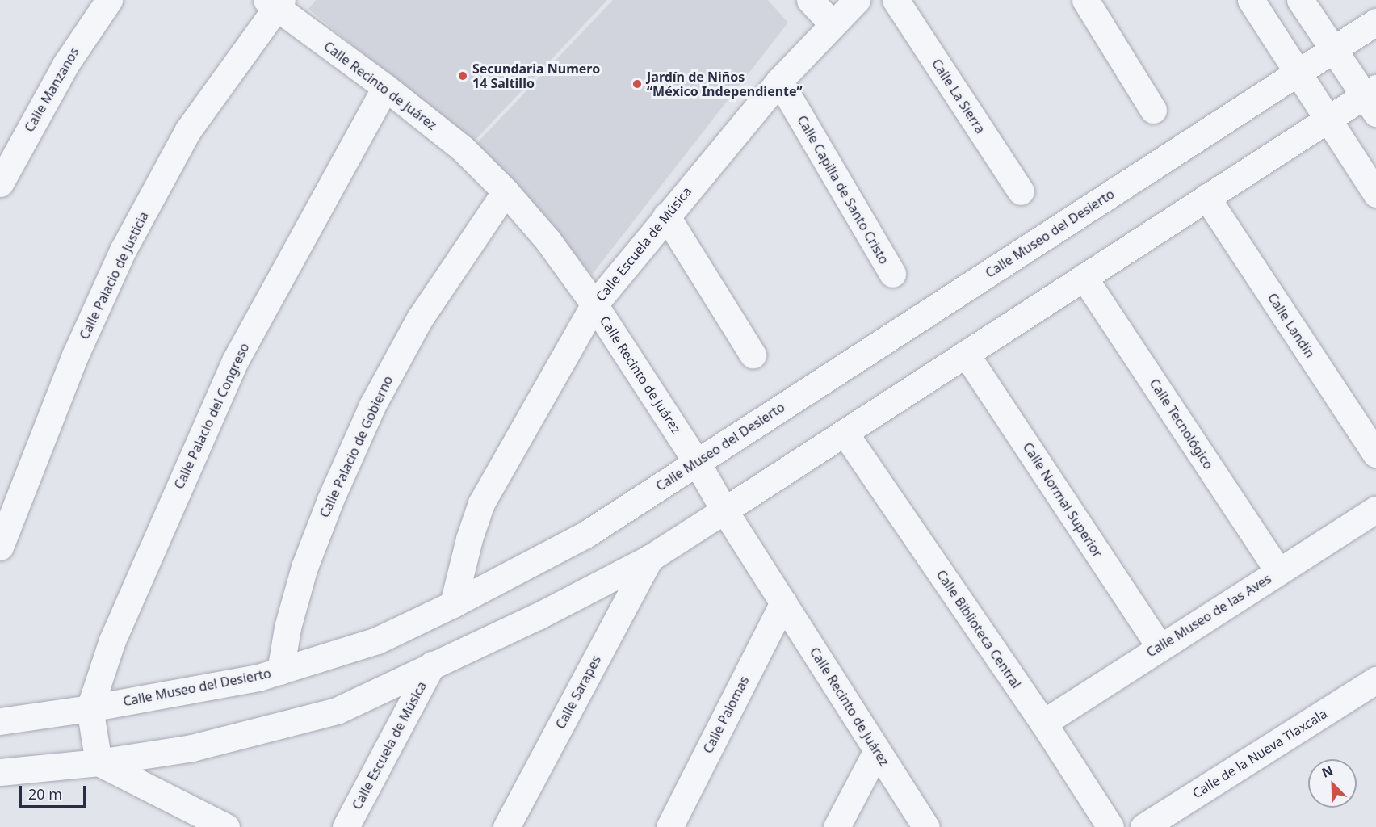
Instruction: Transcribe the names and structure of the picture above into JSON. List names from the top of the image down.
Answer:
{
  "streets": {
    "street": [
      "Calle Recinto de Juárez",
      "Calle Manzanos",
      "Calle La Sierra",
      "Calle Capilla de Santo Cristo",
      "Calle Museo del Desierto",
      "Calle Escuela de Música",
      "Calle Palacio de Justicia",
      "Calle Landín",
      "Calle Palacio del Congreso",
      "Calle Tecnológico",
      "Calle Palacio de Gobierno",
      "Calle Normal Superior",
      "Calle Museo de las Aves",
      "Calle Biblioteca Central",
      "Calle Sarapes",
      "Calle Palomas",
      "Calle de la Nueva Tlaxcala"
    ]
  },
  "crossings": [
    ["Calle Recinto de Juárez", "Calle Museo del Desierto"],
    ["Calle Recinto de Juárez", "Calle Escuela de Música"],
    ["Calle Recinto de Juárez", "Calle Palacio de Justicia"],
    ["Calle Recinto de Juárez", "Calle Palacio del Congreso"],
    ["Calle Recinto de Juárez", "Calle Palacio de Gobierno"],
    ["Calle Recinto de Juárez", "Calle Palomas"],
    ["Calle Capilla de Santo Cristo", "Calle Escuela de Música"],
    ["Calle Museo del Desierto", "Calle Escuela de Música"],
    ["Calle Museo del Desierto", "Calle Palacio del Congreso"],
    ["Calle Museo del Desierto", "Calle Palacio de Gobierno"],
    ["Calle Tecnológico", "Calle Museo de las Aves"],
    ["Calle Normal Superior", "Calle Museo de las Aves"],
    ["Calle Museo de las Aves", "Calle Biblioteca Central"]
  ],
  "places": ["Secundaria Numero 14 Saltillo", "Jardín de Niños “México Independiente”"],
  "scale_bar": "20 m",
  "north": "top left"
}
